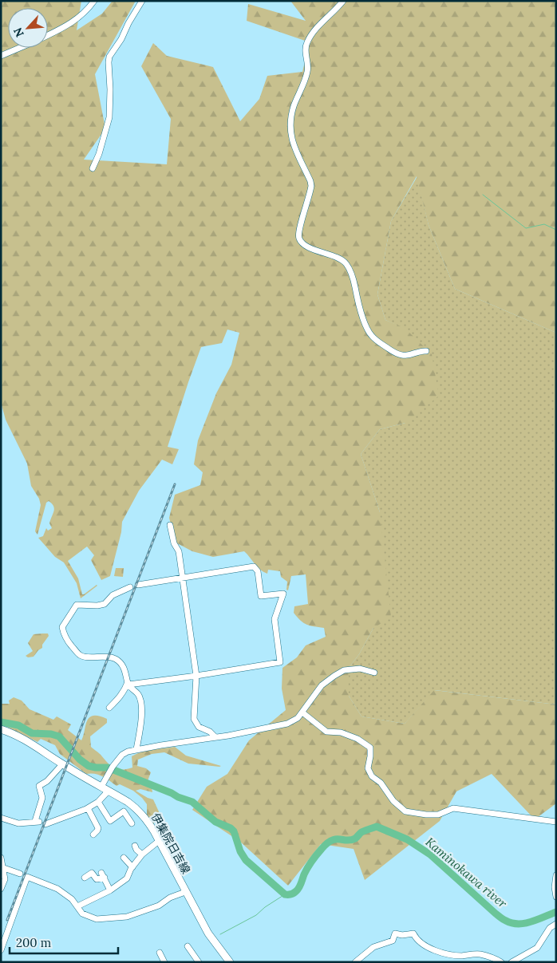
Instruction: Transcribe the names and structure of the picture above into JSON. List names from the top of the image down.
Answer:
{
  "streets": {
    "main road": ["伊集院日吉線"]
  },
  "water": ["Kaminokawa river"],
  "scale_bar": "200 m",
  "north": "bottom left"
}
